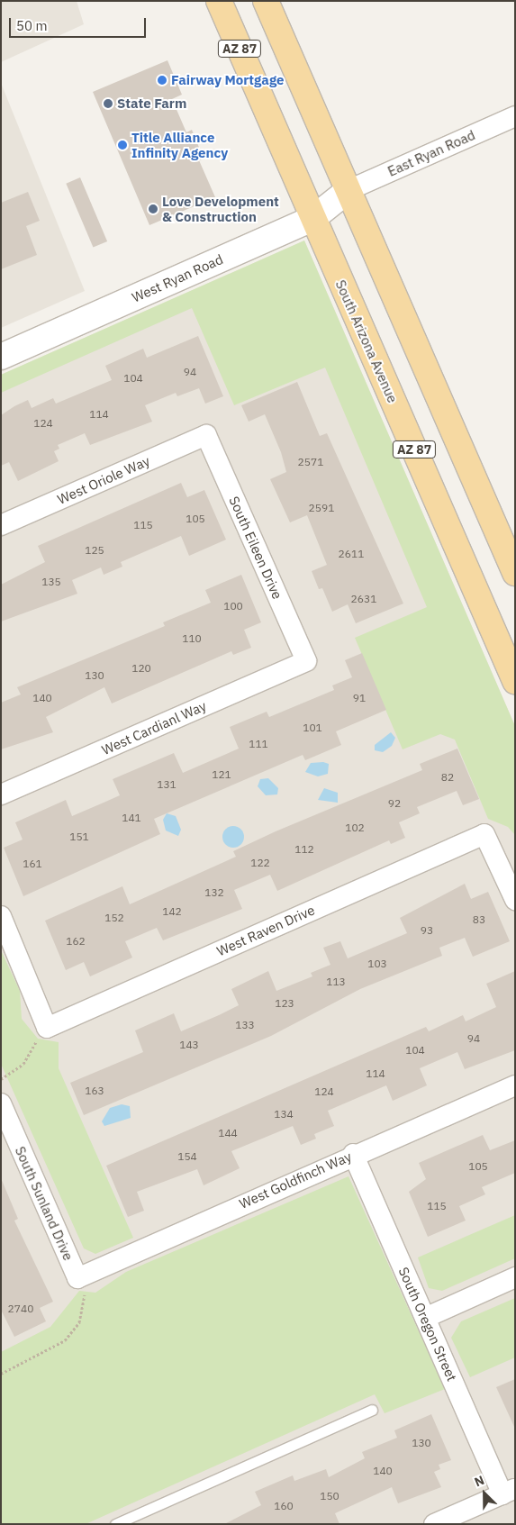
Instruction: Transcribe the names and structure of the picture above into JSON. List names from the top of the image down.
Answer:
{
  "streets": {
    "main road": ["AZ 87", "South Arizona Avenue"],
    "street": [
      "East Ryan Road",
      "West Ryan Road",
      "West Oriole Way",
      "South Eileen Drive",
      "West Cardianl Way",
      "West Raven Drive",
      "West Goldfinch Way",
      "South Sunland Drive",
      "South Oregon Street"
    ]
  },
  "crossings": [
    ["AZ 87", "East Ryan Road"],
    ["AZ 87", "West Ryan Road"],
    ["East Ryan Road", "West Ryan Road"],
    ["West Ryan Road", "South Arizona Avenue"],
    ["West Oriole Way", "South Eileen Drive"],
    ["South Eileen Drive", "West Cardianl Way"],
    ["West Goldfinch Way", "South Sunland Drive"],
    ["West Goldfinch Way", "South Oregon Street"]
  ],
  "places": [
    "Fairway Mortgage",
    "State Farm",
    "Title Alliance Infinity Agency",
    "Love Development & Construction"
  ],
  "house_numbers": [
    "94",
    "104",
    "114",
    "124",
    "2571",
    "2591",
    "105",
    "115",
    "125",
    "2611",
    "135",
    "2631",
    "100",
    "110",
    "120",
    "130",
    "140",
    "91",
    "101",
    "111",
    "121",
    "82",
    "131",
    "92",
    "141",
    "102",
    "151",
    "112",
    "122",
    "161",
    "132",
    "142",
    "152",
    "83",
    "93",
    "162",
    "103",
    "113",
    "123",
    "133",
    "94",
    "143",
    "104",
    "114",
    "163",
    "124",
    "134",
    "144",
    "154",
    "105",
    "115",
    "2740",
    "130",
    "140",
    "150",
    "160"
  ],
  "scale_bar": "50 m",
  "north": "top left"
}
